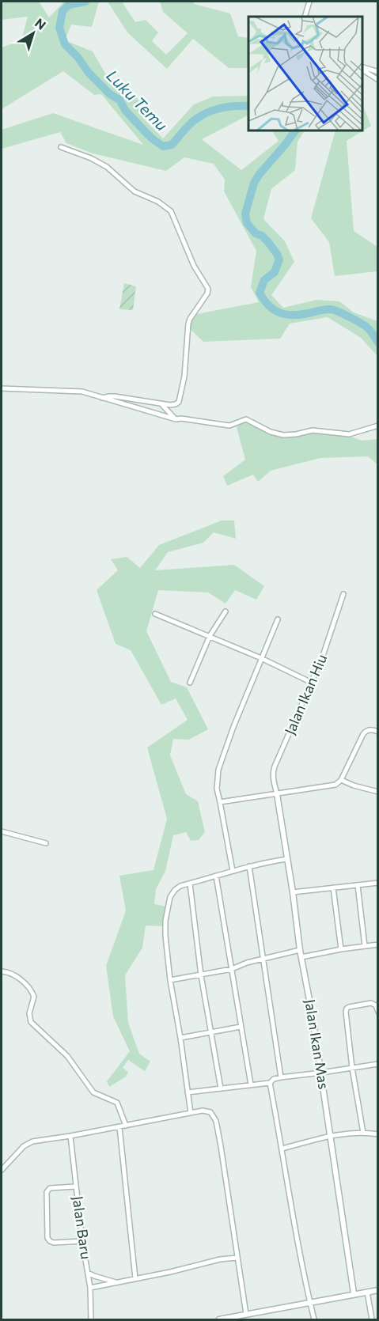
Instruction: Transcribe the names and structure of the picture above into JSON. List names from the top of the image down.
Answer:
{
  "streets": {
    "street": ["Jalan Ikan Hiu", "Jalan Ikan Mas", "Jalan Baru"]
  },
  "crossings": [
    ["Jalan Ikan Hiu", "Jalan Ikan Mas"]
  ],
  "water": ["Luku Temu"],
  "north": "top right"
}
